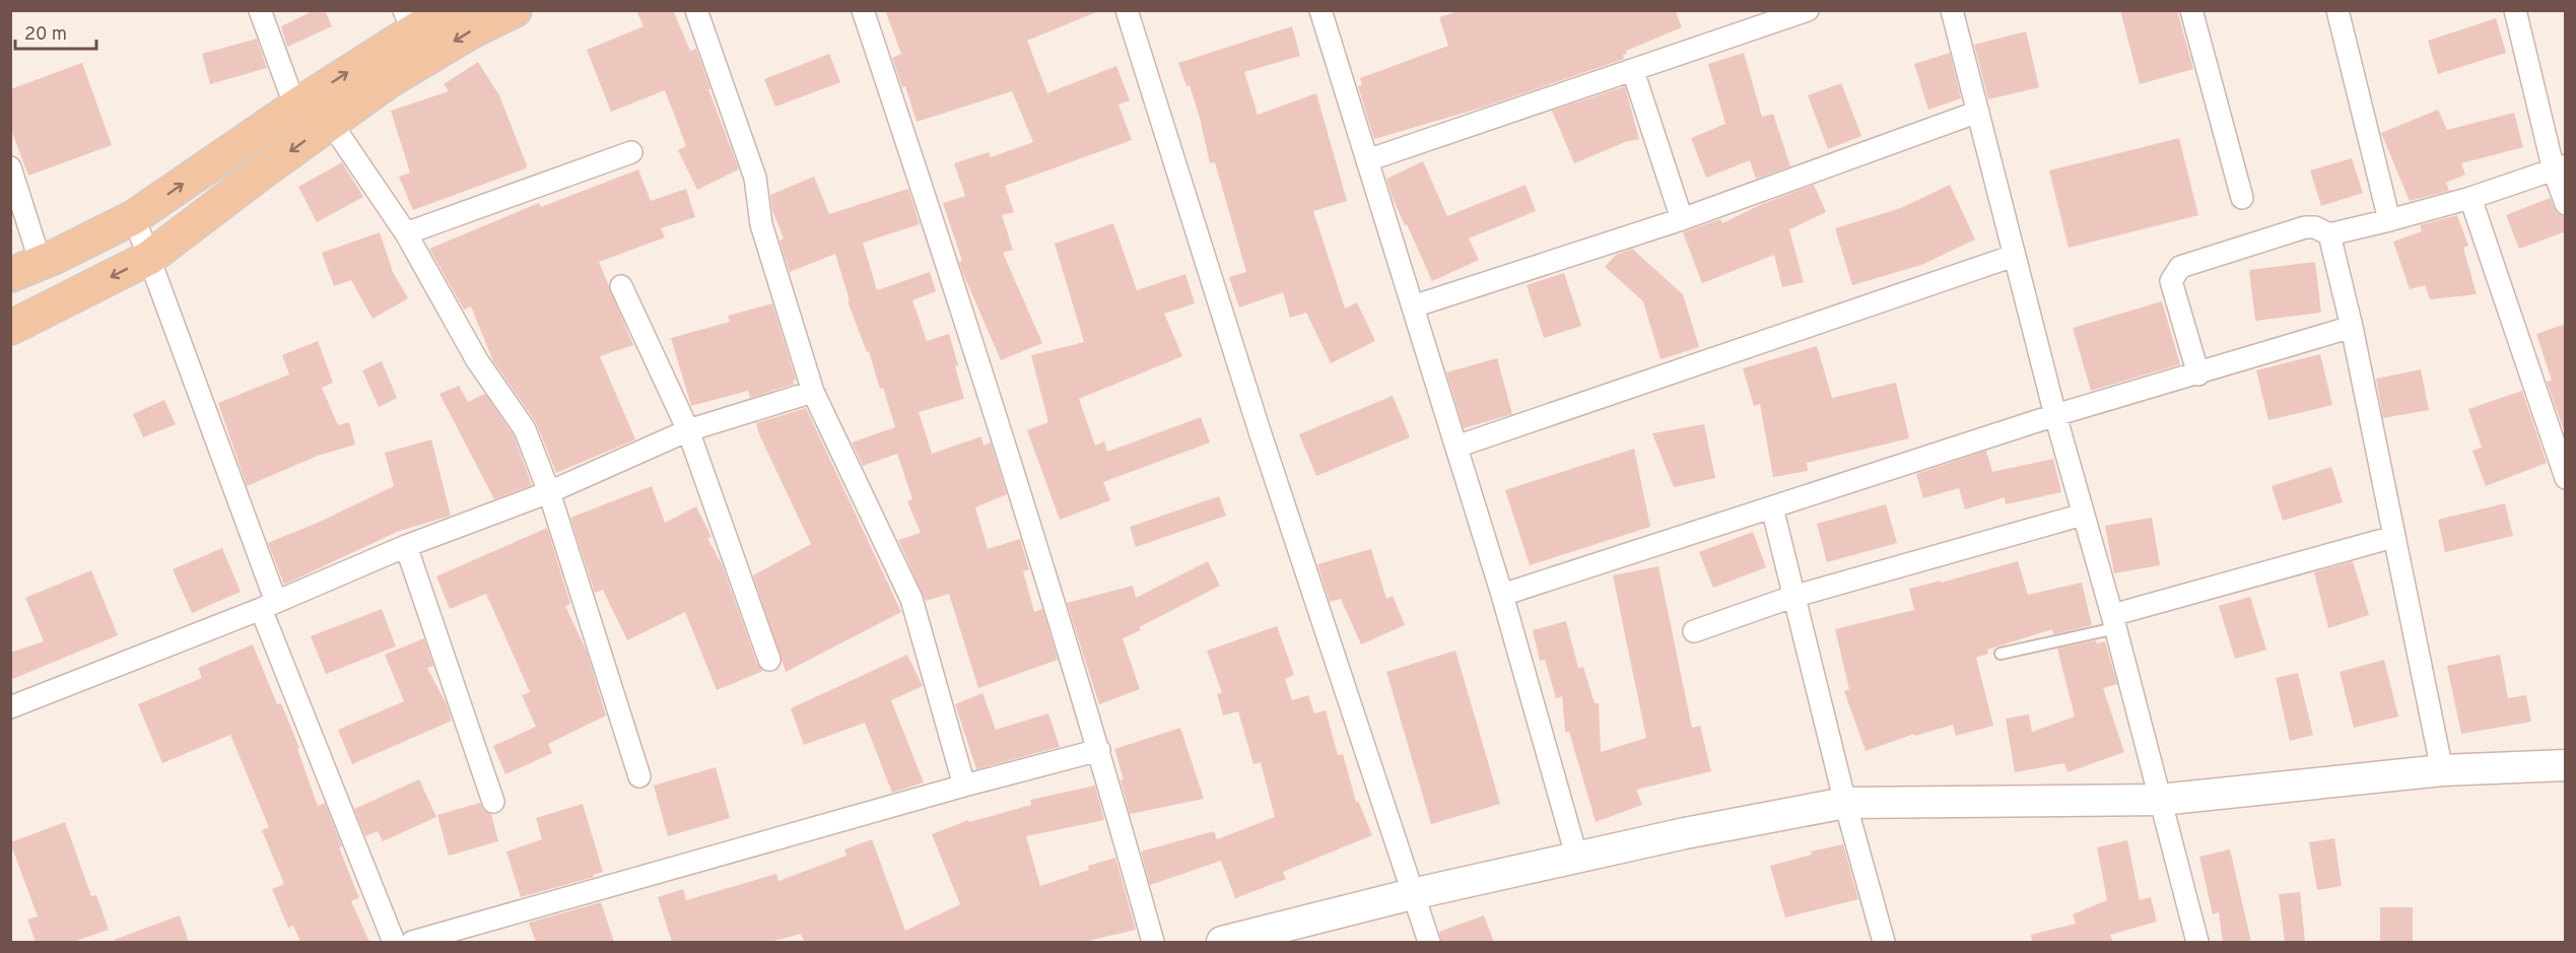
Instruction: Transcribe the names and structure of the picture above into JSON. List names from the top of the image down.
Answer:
{
  "scale_bar": "20 m"
}
